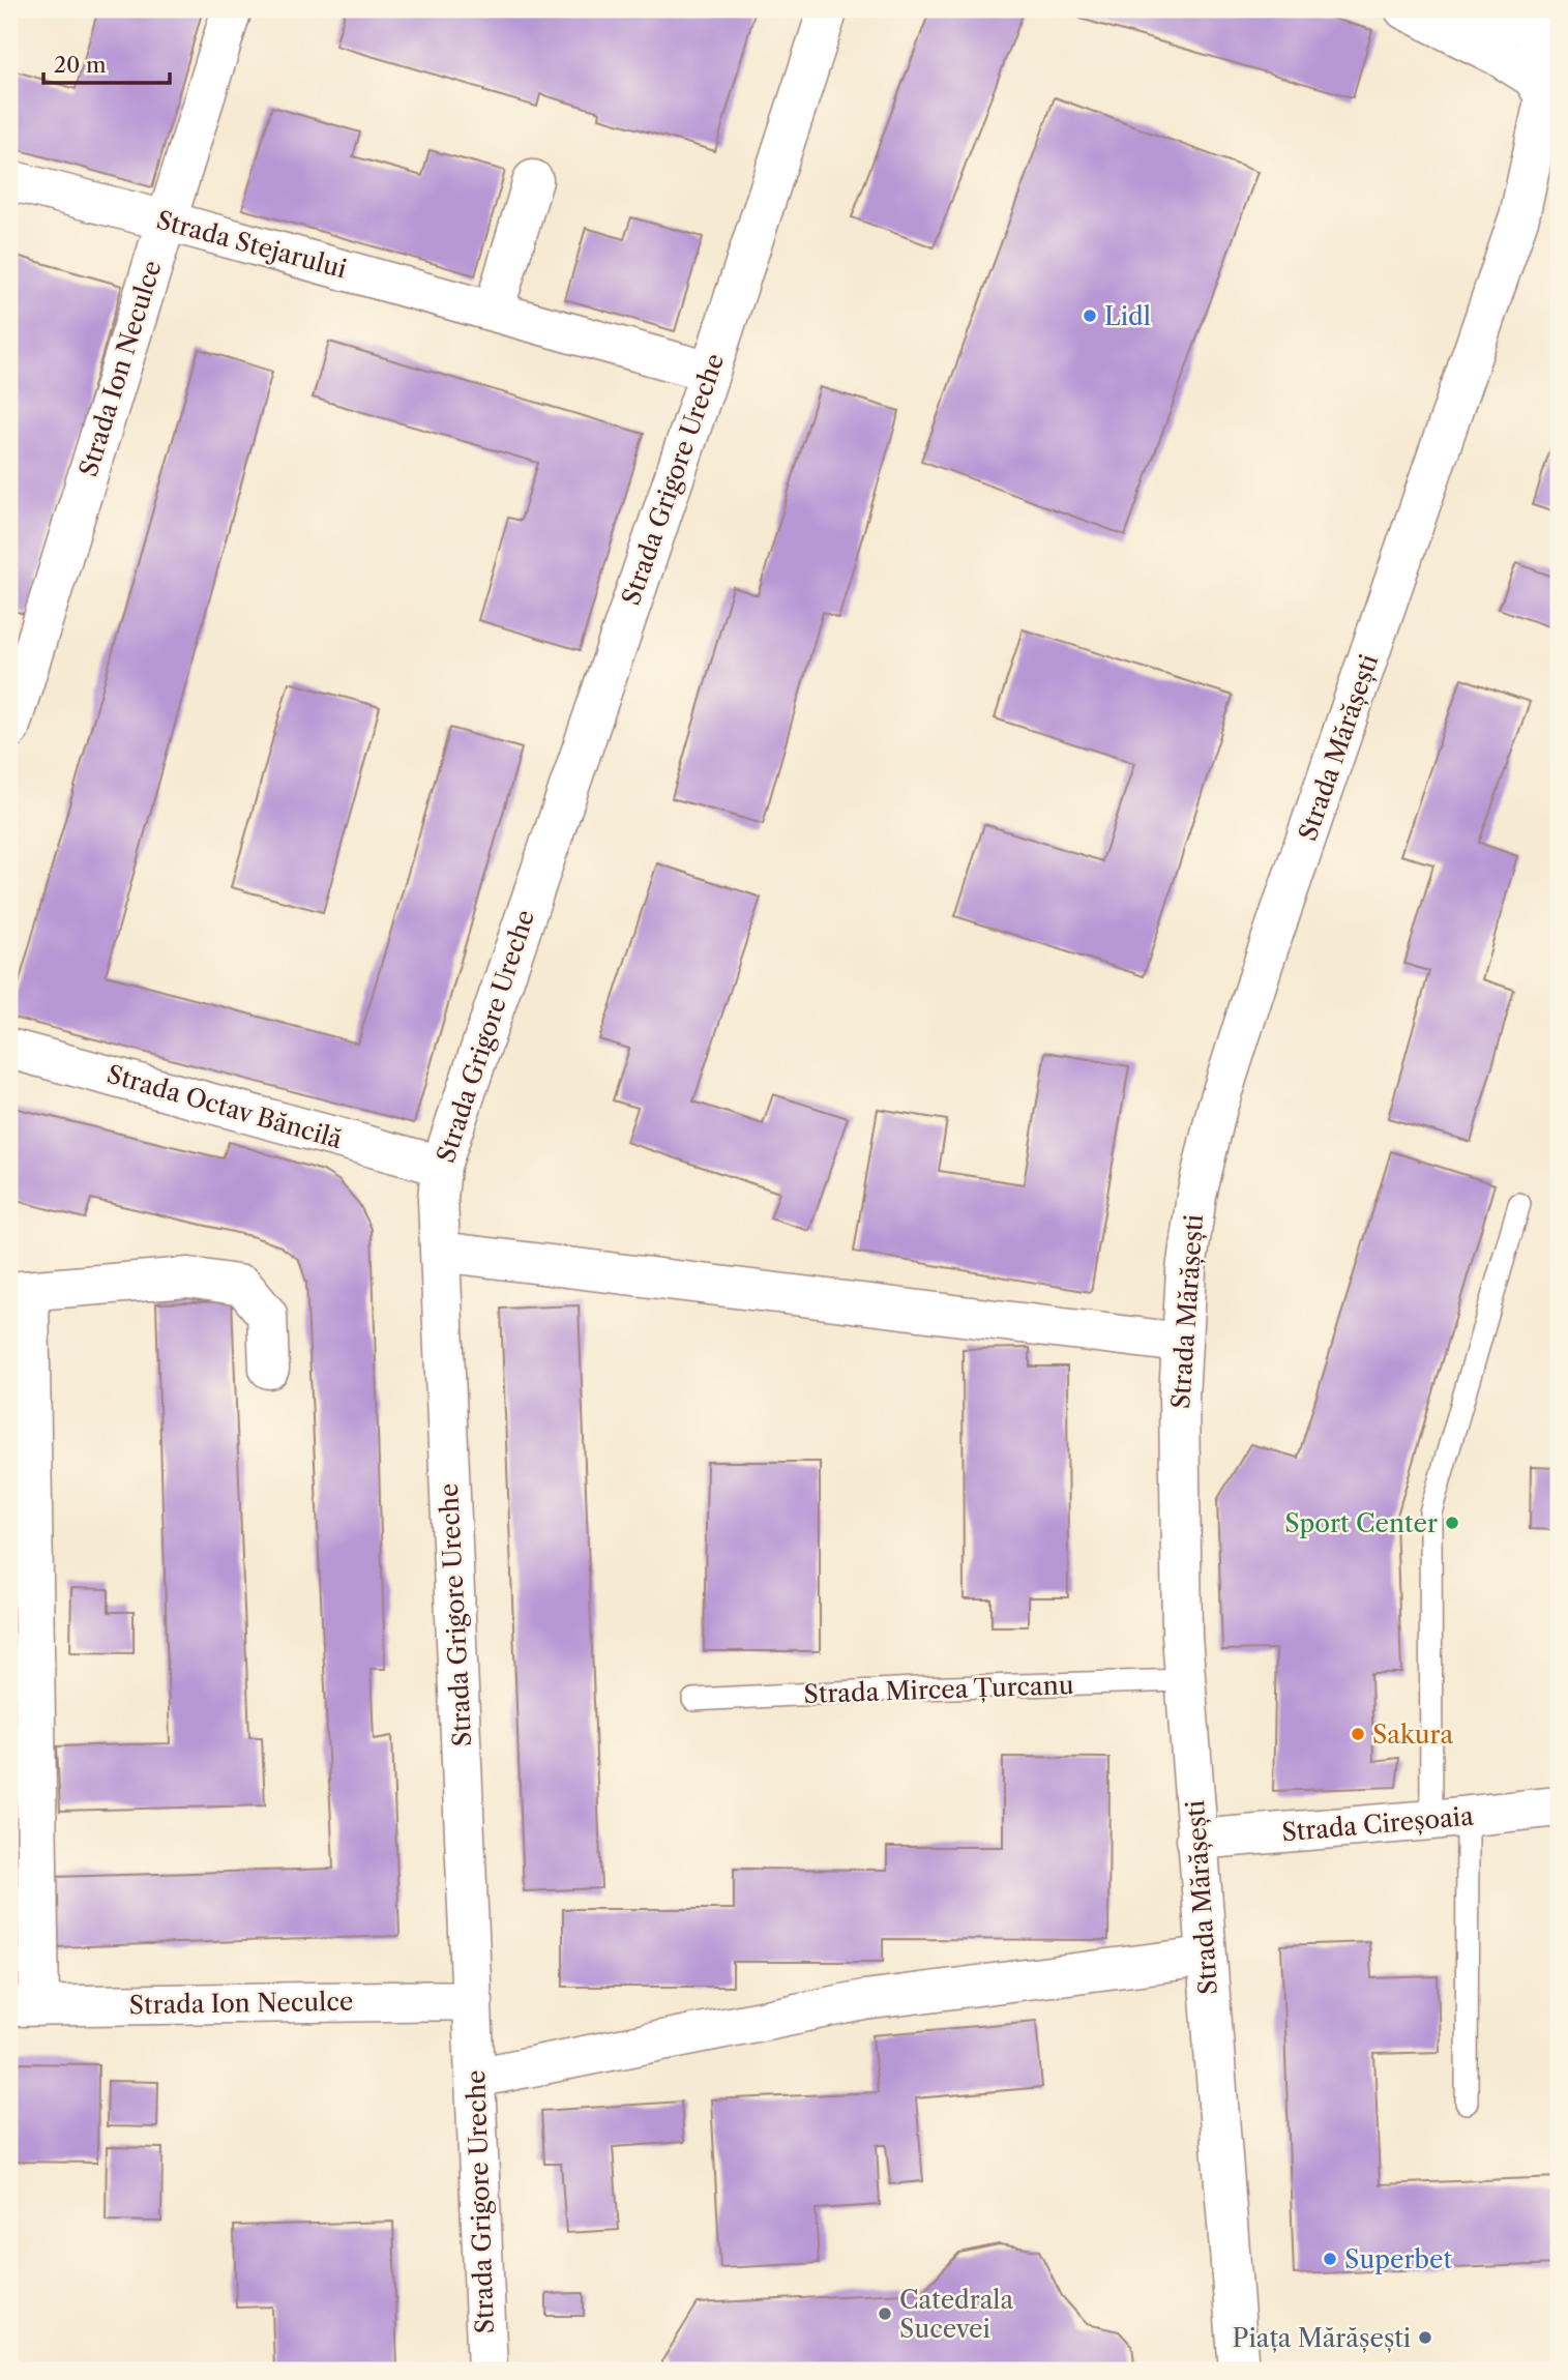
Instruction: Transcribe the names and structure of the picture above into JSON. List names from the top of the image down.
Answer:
{
  "streets": {
    "street": [
      "Strada Stejarului",
      "Strada Ion Neculce",
      "Strada Grigore Ureche",
      "Strada Mărășești",
      "Strada Octav Băncilă",
      "Strada Cireșoaia"
    ],
    "lane": ["Strada Mircea Țurcanu"]
  },
  "crossings": [
    ["Strada Stejarului", "Strada Ion Neculce"],
    ["Strada Stejarului", "Strada Grigore Ureche"],
    ["Strada Ion Neculce", "Strada Grigore Ureche"],
    ["Strada Grigore Ureche", "Strada Octav Băncilă"],
    ["Strada Mărășești", "Strada Mircea Țurcanu"],
    ["Strada Mărășești", "Strada Cireșoaia"]
  ],
  "places": [
    "Lidl",
    "Sport Center",
    "Sakura",
    "Superbet",
    "Catedrala Sucevei",
    "Piața Mărășești"
  ],
  "scale_bar": "20 m"
}
